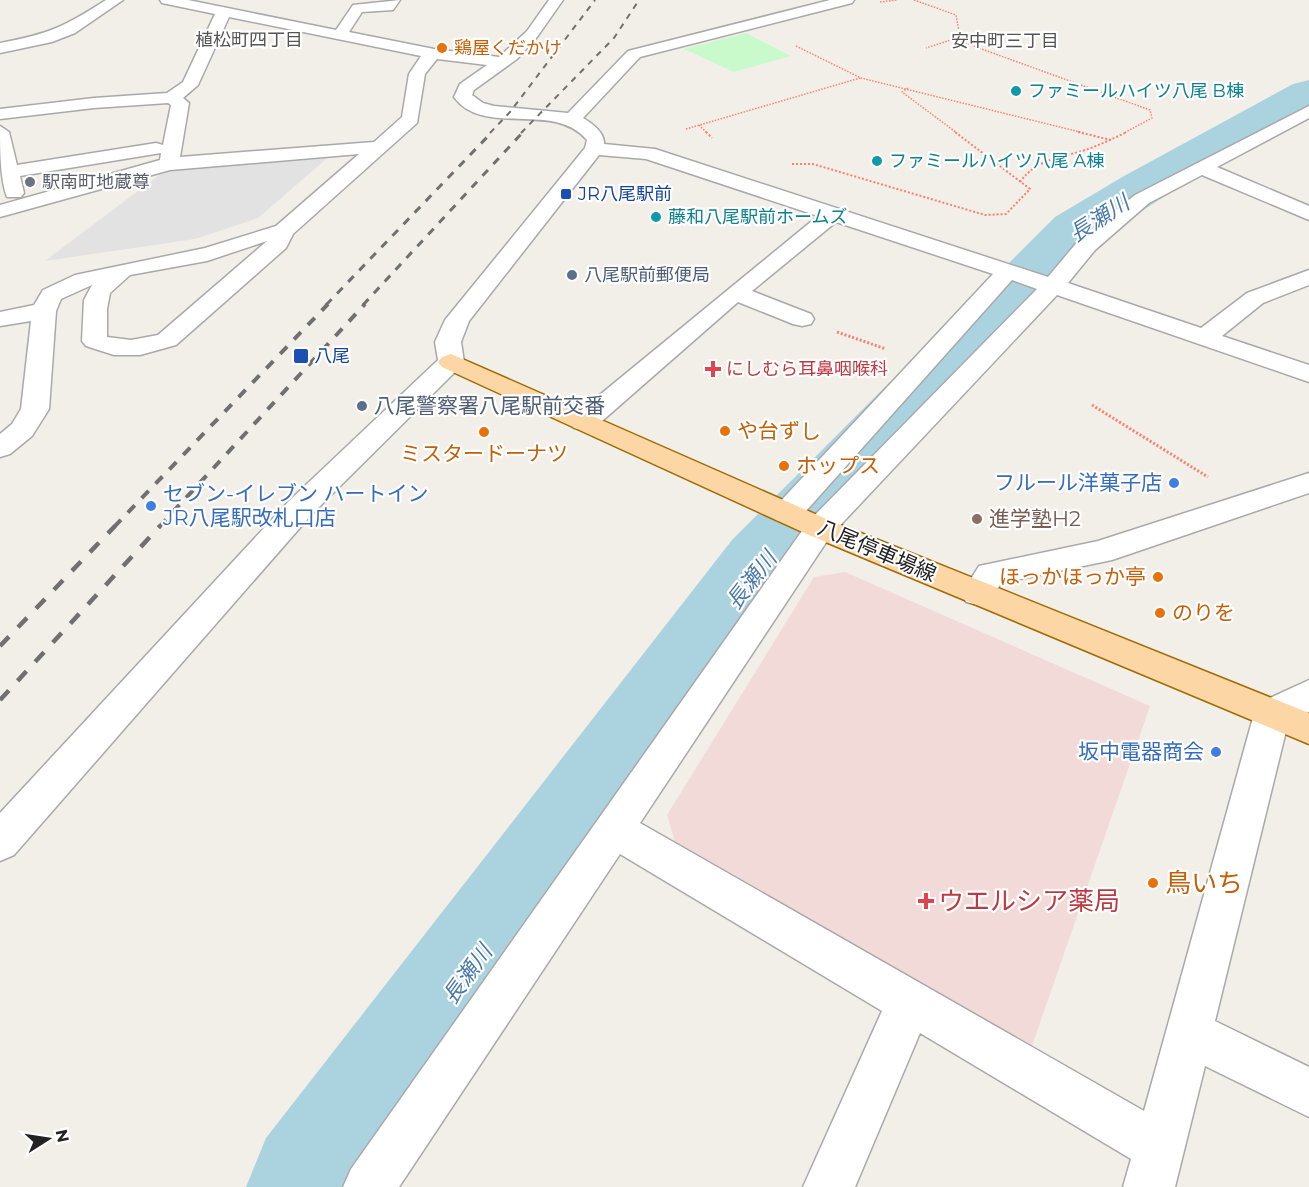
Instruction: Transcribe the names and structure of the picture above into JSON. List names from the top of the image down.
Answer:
{
  "streets": {
    "main road": ["八尾停車場線"]
  },
  "districts": ["植松町四丁目", "安中町三丁目"],
  "water": ["長瀬川"],
  "places": {
    "other": [
      "鶏屋くだかけ",
      "ファミールハイツ八尾 B棟",
      "ファミールハイツ八尾 A棟",
      "駅南町地蔵尊",
      "藤和八尾駅前ホームズ",
      "八尾駅前郵便局",
      "八尾警察署八尾駅前交番",
      "や台ずし",
      "ミスタードーナツ",
      "ホップス",
      "フルール洋菓子店",
      "セブン-イレブン ハートイン JR八尾駅改札口店",
      "進学塾H2",
      "ほっかほっか亭",
      "のりを",
      "坂中電器商会",
      "鳥いち"
    ],
    "transit": ["JR八尾駅前", "八尾"],
    "health": ["にしむら耳鼻咽喉科", "ウエルシア薬局"]
  },
  "north": "right"
}
